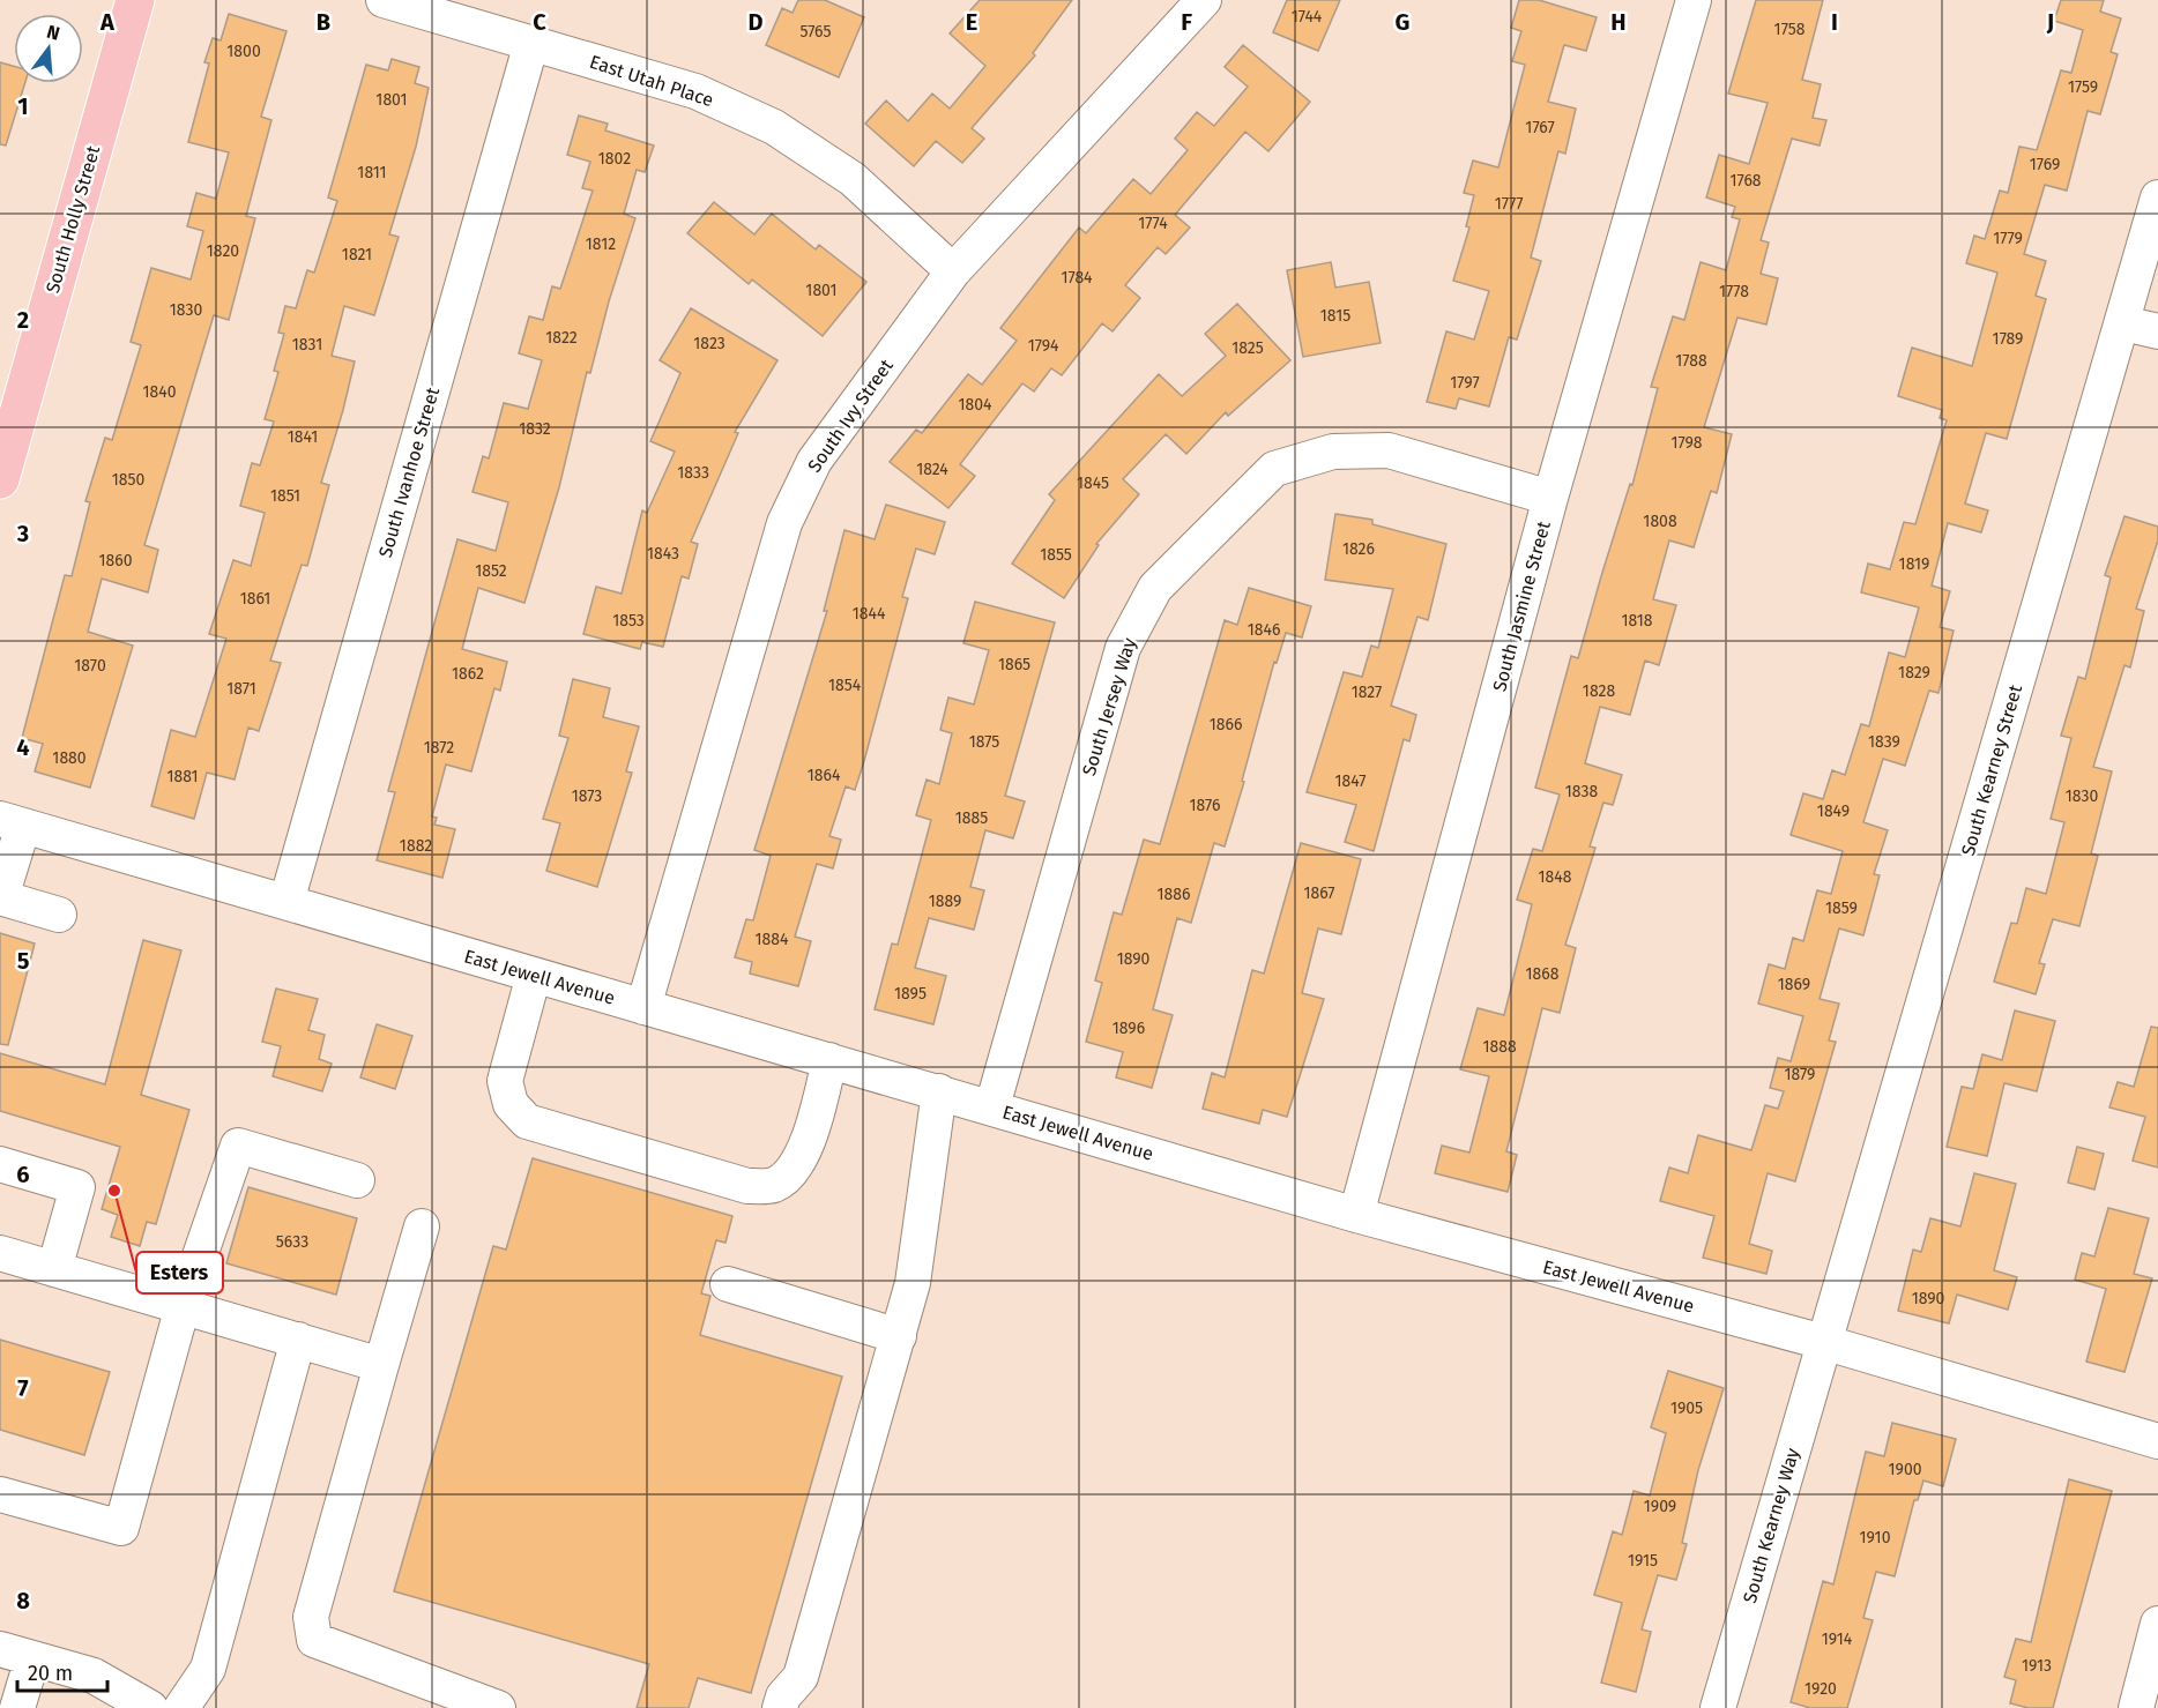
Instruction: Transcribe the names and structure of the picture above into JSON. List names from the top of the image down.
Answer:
{
  "streets": {
    "main road": ["South Holly Street"],
    "street": [
      "East Utah Place",
      "South Ivy Street",
      "South Ivanhoe Street",
      "South Jasmine Street",
      "South Jersey Way",
      "South Kearney Street",
      "East Jewell Avenue",
      "South Kearney Way"
    ]
  },
  "crossings": [
    ["East Utah Place", "South Ivy Street"],
    ["East Utah Place", "South Ivanhoe Street"],
    ["South Ivy Street", "East Jewell Avenue"],
    ["South Ivanhoe Street", "East Jewell Avenue"],
    ["South Jasmine Street", "South Jersey Way"],
    ["South Jasmine Street", "East Jewell Avenue"],
    ["South Jersey Way", "East Jewell Avenue"],
    ["South Kearney Street", "East Jewell Avenue"],
    ["South Kearney Street", "South Kearney Way"],
    ["East Jewell Avenue", "South Kearney Way"]
  ],
  "places": ["Esters"],
  "house_numbers": [
    "1744",
    "1758",
    "5765",
    "1800",
    "1759",
    "1801",
    "1767",
    "1802",
    "1769",
    "1811",
    "1768",
    "1777",
    "1774",
    "1779",
    "1812",
    "1820",
    "1821",
    "1784",
    "1801",
    "1778",
    "1830",
    "1815",
    "1822",
    "1789",
    "1823",
    "1831",
    "1794",
    "1825",
    "1788",
    "1797",
    "1840",
    "1804",
    "1832",
    "1841",
    "1798",
    "1824",
    "1833",
    "1850",
    "1845",
    "1851",
    "1808",
    "1826",
    "1843",
    "1855",
    "1860",
    "1819",
    "1852",
    "1861",
    "1844",
    "1853",
    "1818",
    "1846",
    "1865",
    "1870",
    "1829",
    "1862",
    "1854",
    "1871",
    "1828",
    "1827",
    "1866",
    "1875",
    "1839",
    "1872",
    "1880",
    "1864",
    "1881",
    "1847",
    "1838",
    "1873",
    "1830",
    "1876",
    "1849",
    "1885",
    "1882",
    "1848",
    "1867",
    "1886",
    "1889",
    "1859",
    "1884",
    "1890",
    "1868",
    "1869",
    "1895",
    "1896",
    "1888",
    "1879",
    "5633",
    "1890",
    "1905",
    "1900",
    "1909",
    "1910",
    "1915",
    "1914",
    "1913",
    "1920"
  ],
  "scale_bar": "20 m",
  "north": "top",
  "grid": {
    "columns": [
      "A",
      "B",
      "C",
      "D",
      "E",
      "F",
      "G",
      "H",
      "I",
      "J"
    ],
    "rows": [
      "1",
      "2",
      "3",
      "4",
      "5",
      "6",
      "7",
      "8"
    ]
  }
}
